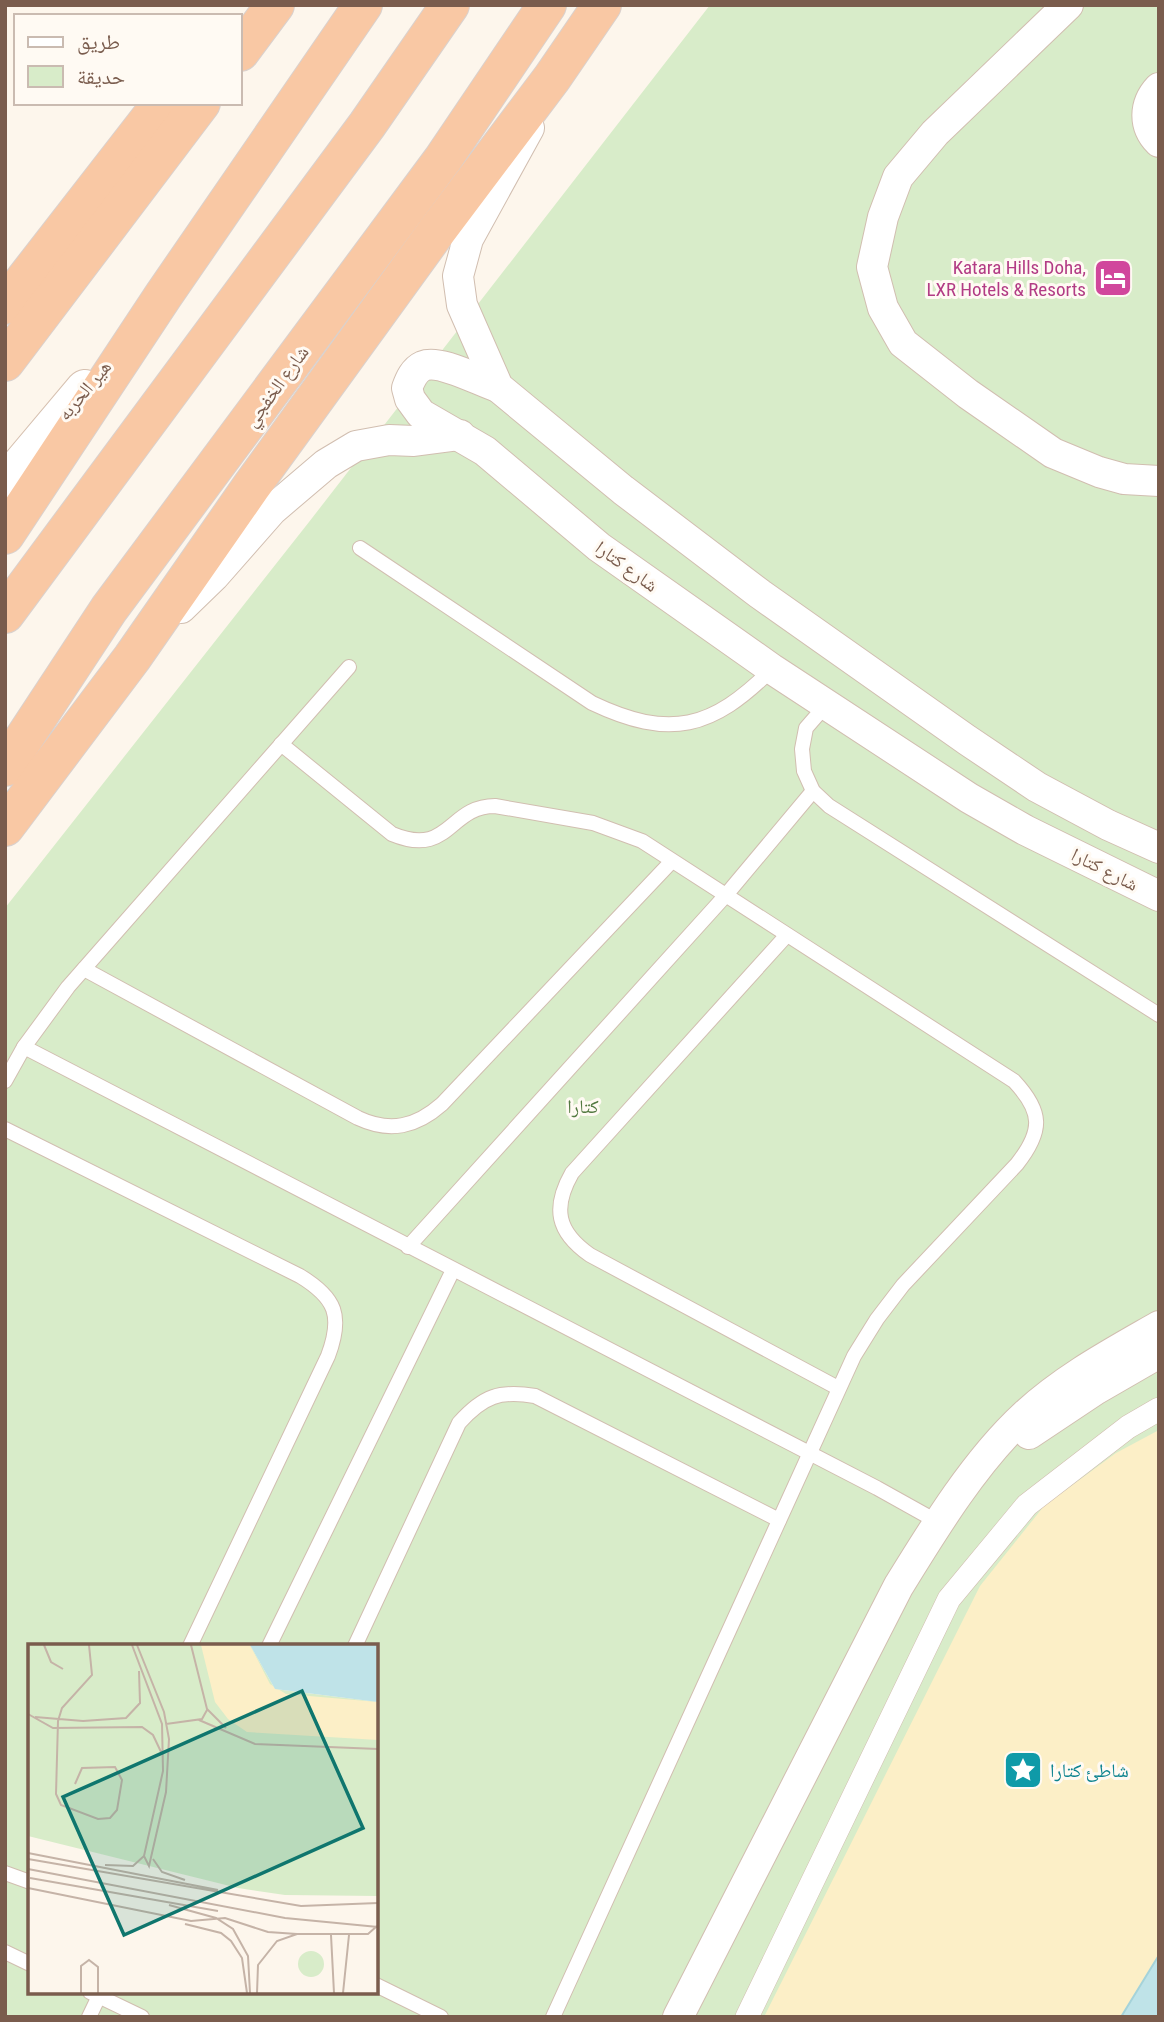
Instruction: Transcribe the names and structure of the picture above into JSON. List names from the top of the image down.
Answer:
{
  "streets": {
    "highway": ["شارع الخفجي"],
    "main road": ["هير الحربه"],
    "street": ["شارع كتارا"]
  },
  "parks": ["كتارا"],
  "places": {
    "hotel": ["Katara Hills Doha, LXR Hotels & Resorts"],
    "place": ["شاطئ كتارا"]
  },
  "legend": ["طريق", "حديقة"]
}
